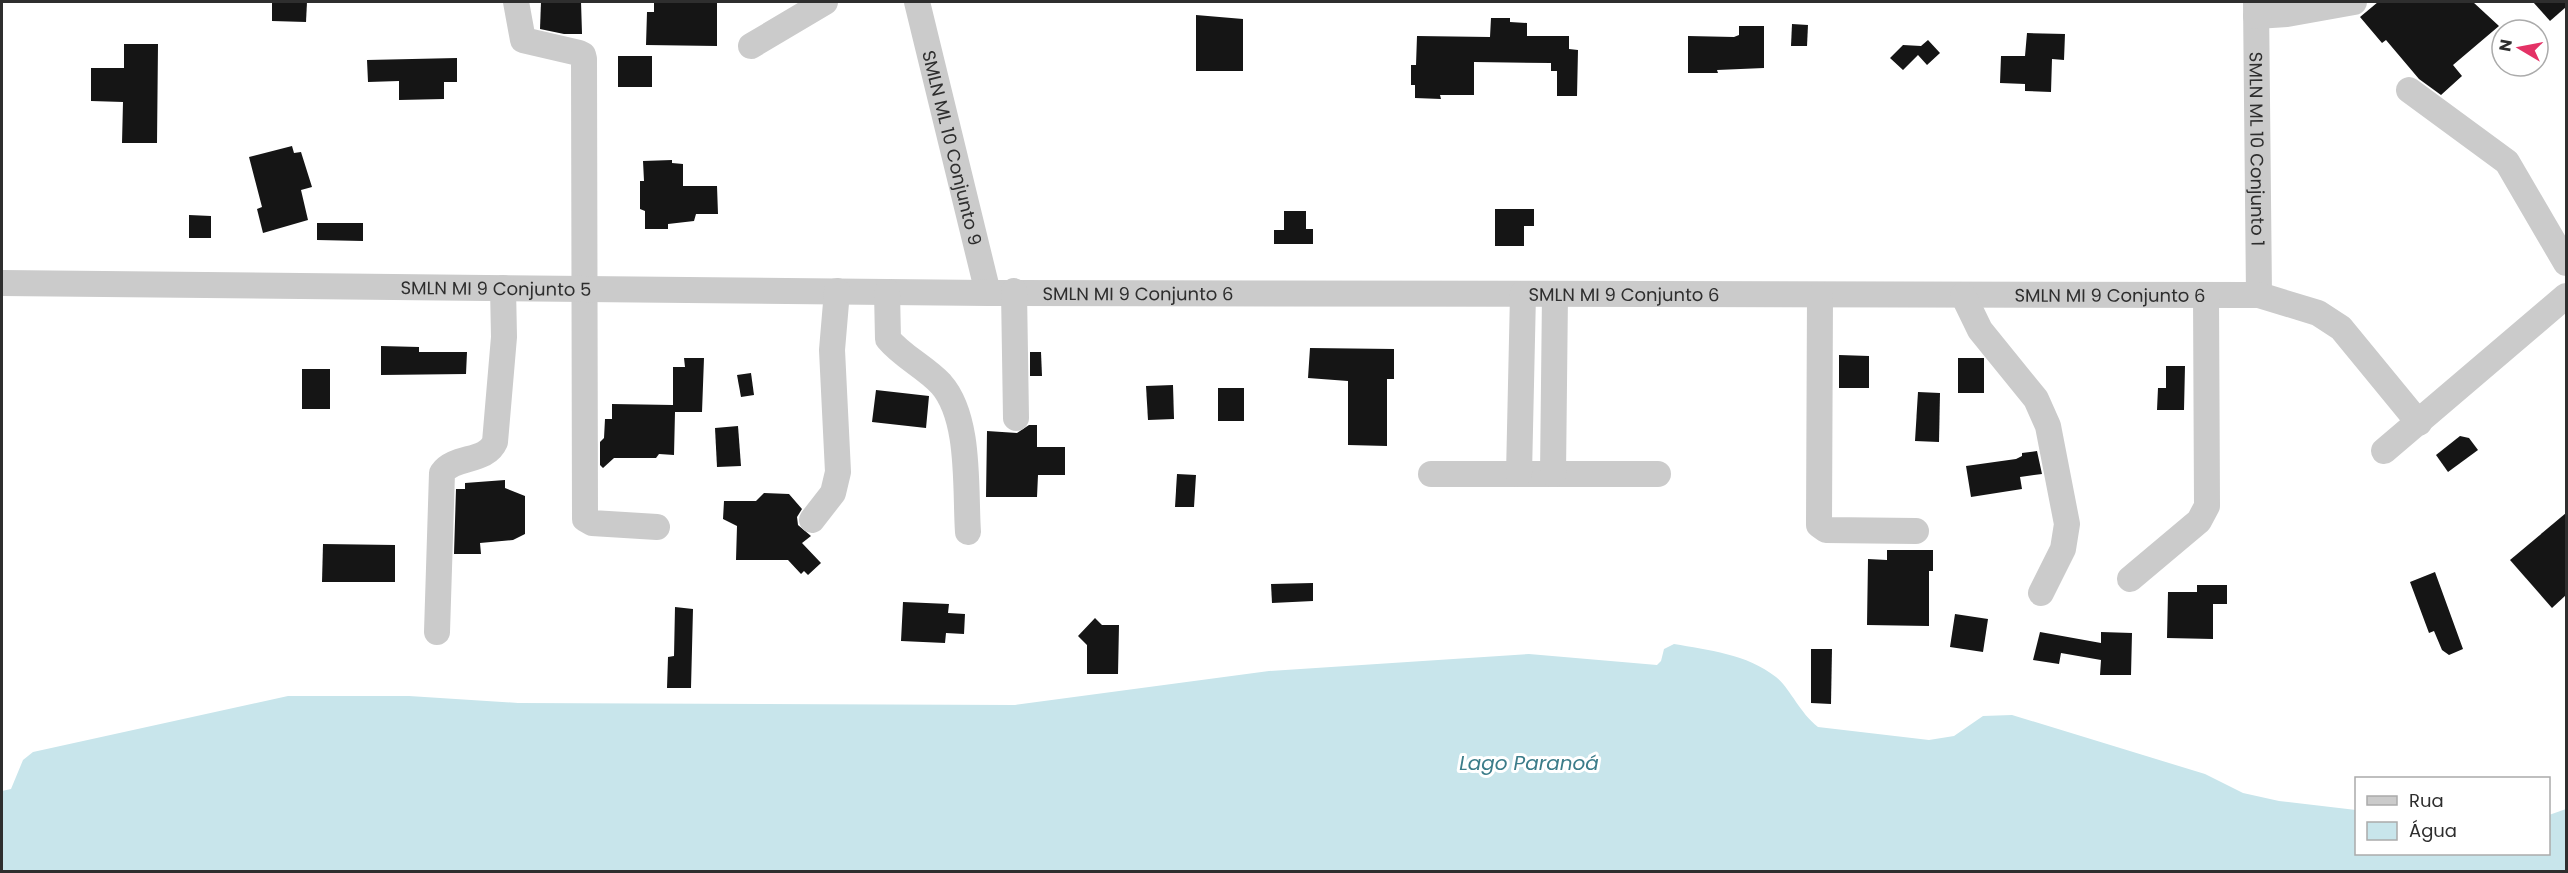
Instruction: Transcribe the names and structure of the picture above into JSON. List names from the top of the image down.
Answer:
{
  "streets": {
    "street": [
      "SMLN ML 10 Conjunto 9",
      "SMLN ML 10 Conjunto 1",
      "SMLN MI 9 Conjunto 5",
      "SMLN MI 9 Conjunto 6"
    ]
  },
  "crossings": [
    ["SMLN ML 10 Conjunto 9", "SMLN MI 9 Conjunto 5"],
    ["SMLN ML 10 Conjunto 9", "SMLN MI 9 Conjunto 6"],
    ["SMLN ML 10 Conjunto 1", "SMLN MI 9 Conjunto 6"],
    ["SMLN MI 9 Conjunto 5", "SMLN MI 9 Conjunto 6"]
  ],
  "water": ["Lago Paranoá"],
  "legend": ["Rua", "Água"],
  "north": "left"
}
